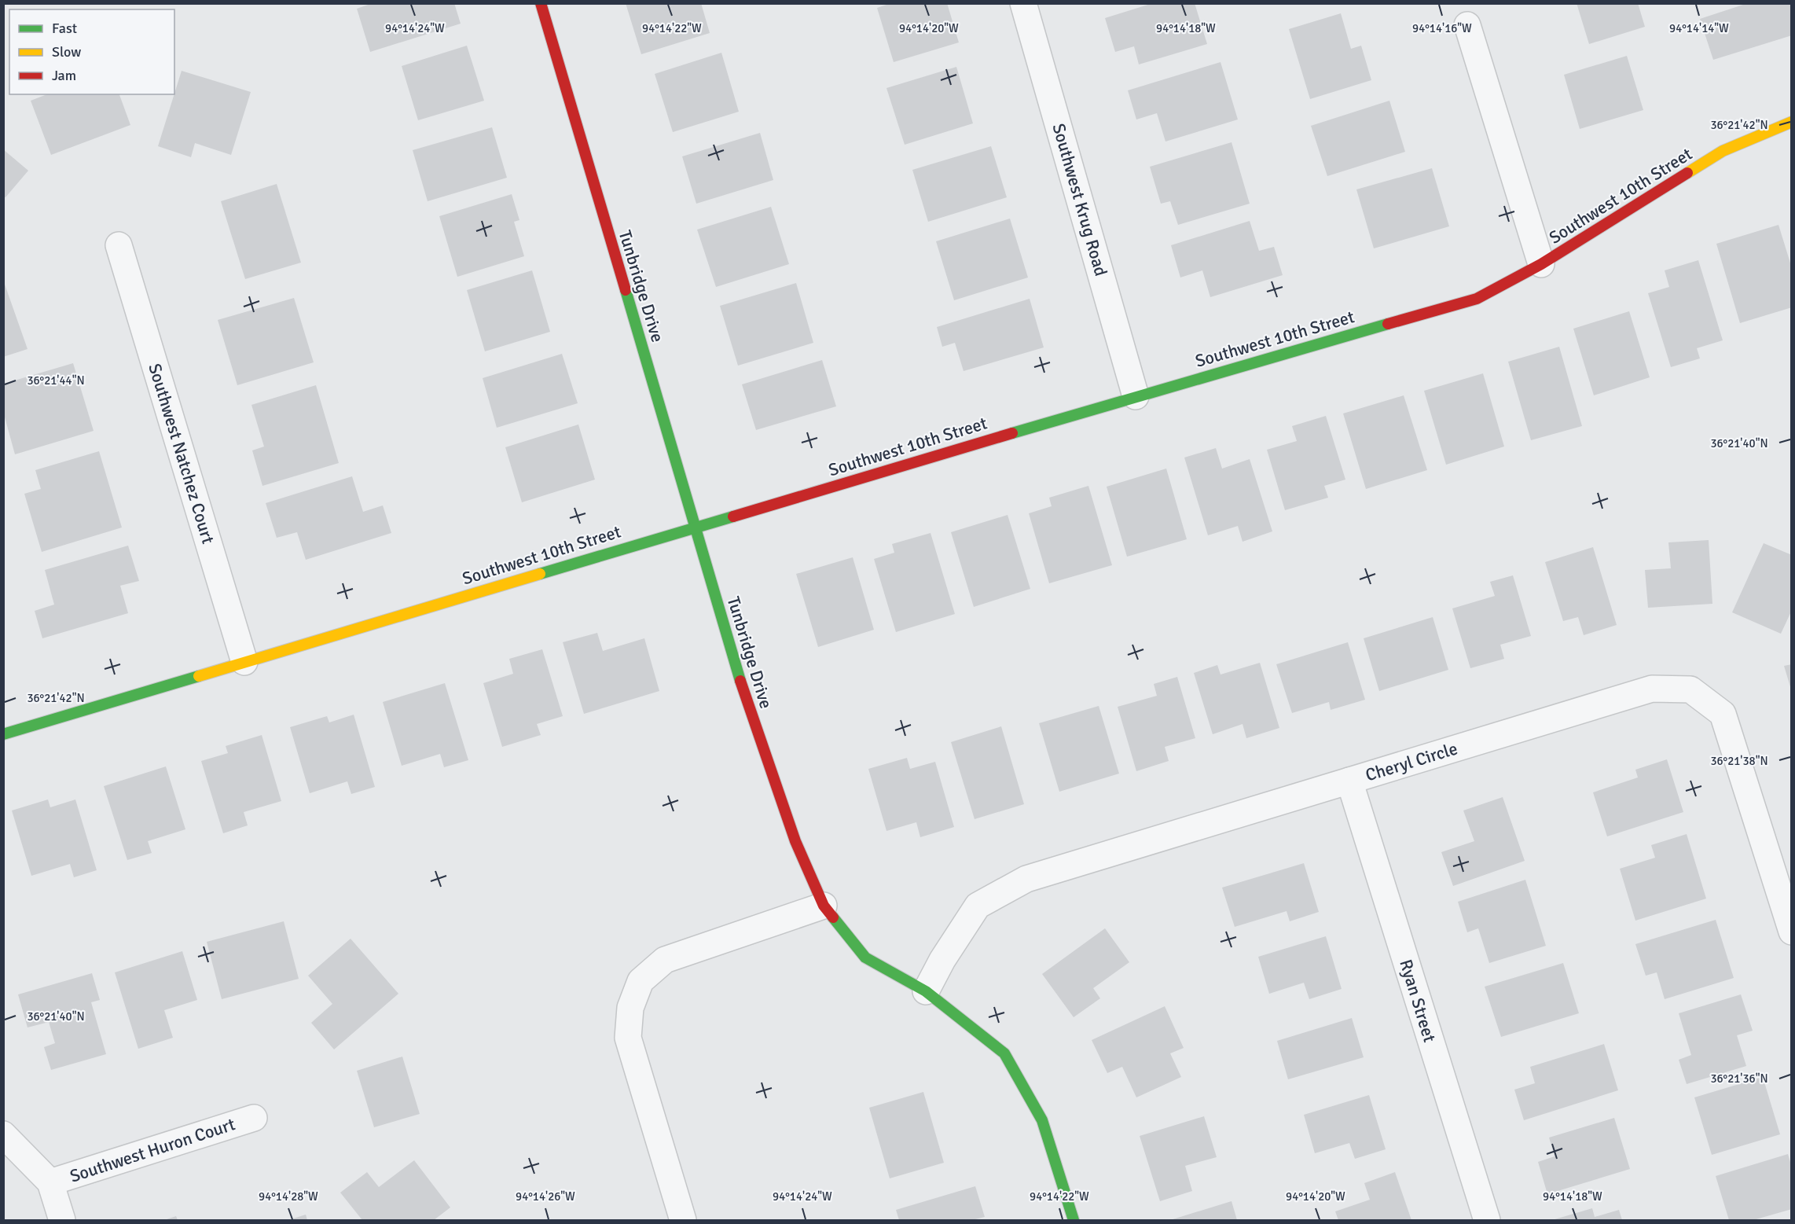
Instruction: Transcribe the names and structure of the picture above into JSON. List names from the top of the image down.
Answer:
{
  "streets": {
    "street": [
      "Southwest 10th Street",
      "Southwest Krug Road",
      "Tunbridge Drive",
      "Southwest Natchez Court",
      "Cheryl Circle",
      "Ryan Street",
      "Southwest Huron Court"
    ]
  },
  "crossings": [
    ["Southwest 10th Street", "Southwest Krug Road"],
    ["Southwest 10th Street", "Tunbridge Drive"],
    ["Southwest 10th Street", "Southwest Natchez Court"],
    ["Tunbridge Drive", "Cheryl Circle"],
    ["Cheryl Circle", "Ryan Street"]
  ],
  "legend": ["Fast", "Slow", "Jam"],
  "coordinates": [
    "94°14'24\"W",
    "94°14'22\"W",
    "94°14'20\"W",
    "94°14'18\"W",
    "94°14'16\"W",
    "94°14'14\"W",
    "36°21'42\"N",
    "36°21'44\"N",
    "36°21'40\"N",
    "36°21'38\"N",
    "36°21'36\"N",
    "94°14'28\"W",
    "94°14'26\"W"
  ]
}
